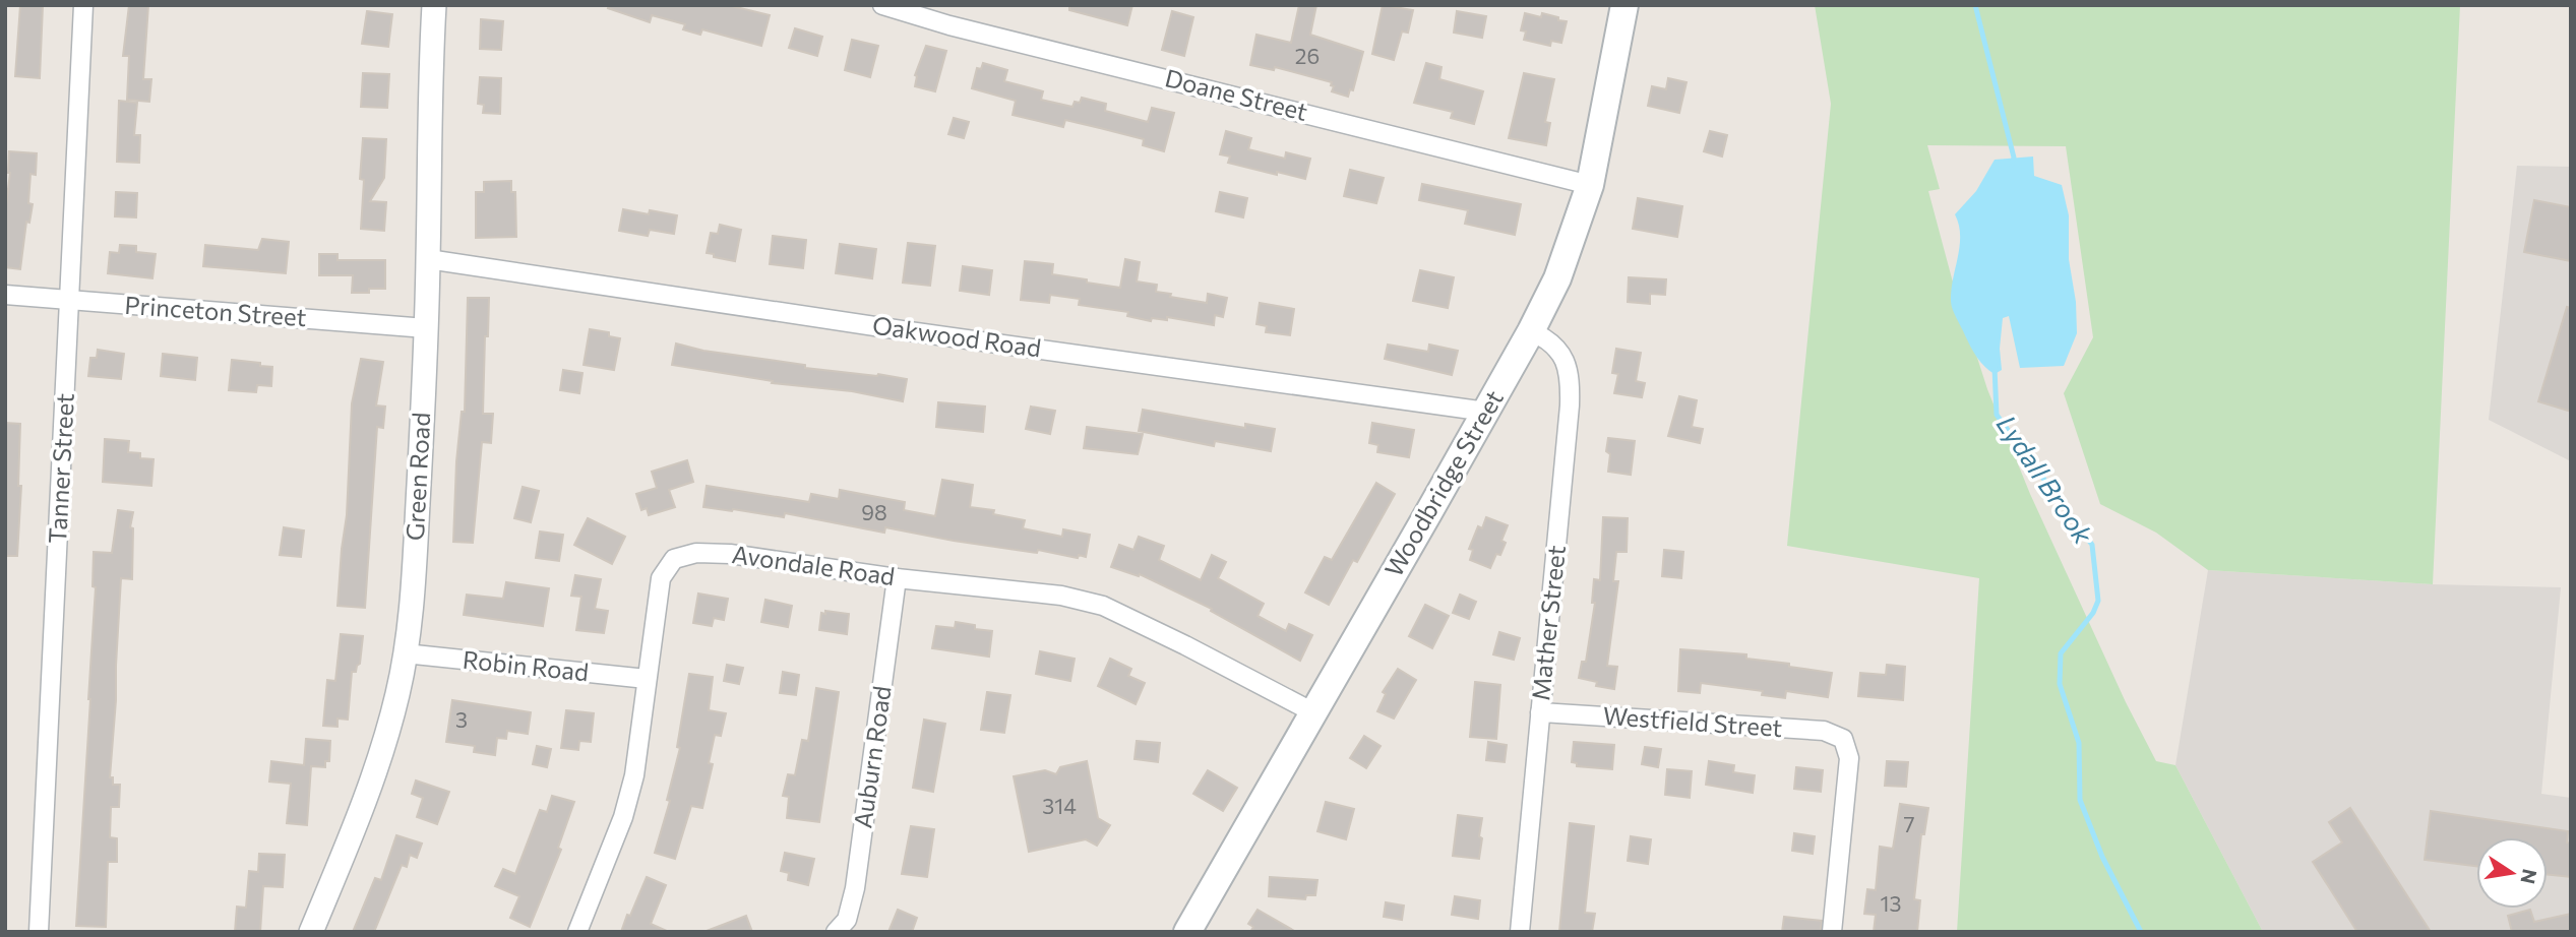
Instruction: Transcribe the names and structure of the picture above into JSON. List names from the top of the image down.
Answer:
{
  "streets": {
    "main road": ["Woodbridge Street"],
    "street": [
      "Doane Street",
      "Princeton Street",
      "Oakwood Road",
      "Tanner Street",
      "Green Road",
      "Avondale Road",
      "Mather Street",
      "Robin Road",
      "Westfield Street",
      "Auburn Road"
    ]
  },
  "crossings": [
    ["Doane Street", "Woodbridge Street"],
    ["Princeton Street", "Tanner Street"],
    ["Princeton Street", "Green Road"],
    ["Oakwood Road", "Green Road"],
    ["Oakwood Road", "Woodbridge Street"],
    ["Green Road", "Robin Road"],
    ["Woodbridge Street", "Avondale Road"],
    ["Woodbridge Street", "Mather Street"],
    ["Avondale Road", "Robin Road"],
    ["Avondale Road", "Auburn Road"],
    ["Mather Street", "Westfield Street"]
  ],
  "water": ["Lydall Brook"],
  "house_numbers": [
    "26",
    "98",
    "3",
    "314",
    "7",
    "13"
  ],
  "north": "right"
}
